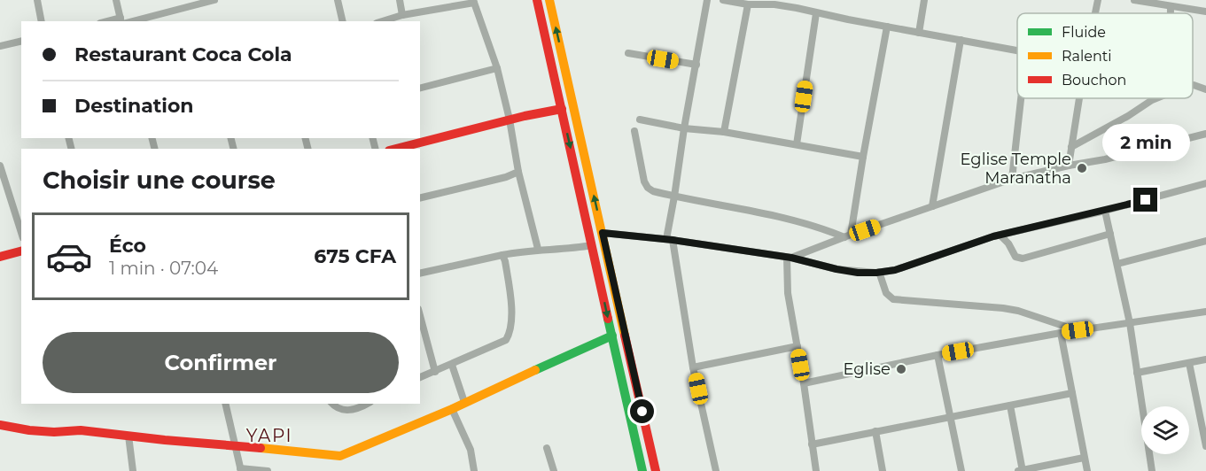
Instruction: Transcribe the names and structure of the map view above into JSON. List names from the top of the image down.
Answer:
{
  "districts": ["YAPI"],
  "places": ["Eglise Temple Maranatha", "Eglise"],
  "legend": ["Fluide", "Ralenti", "Bouchon"],
  "page": {
    "banner": ["Restaurant Coca Cola", "Destination"],
    "bubble": "2 min",
    "heading": "Choisir une course",
    "list": [
      {
        "name": "Éco",
        "note": "1 min · 07:04",
        "value": "675 CFA"
      }
    ],
    "buttons": "Confirmer"
  }
}
